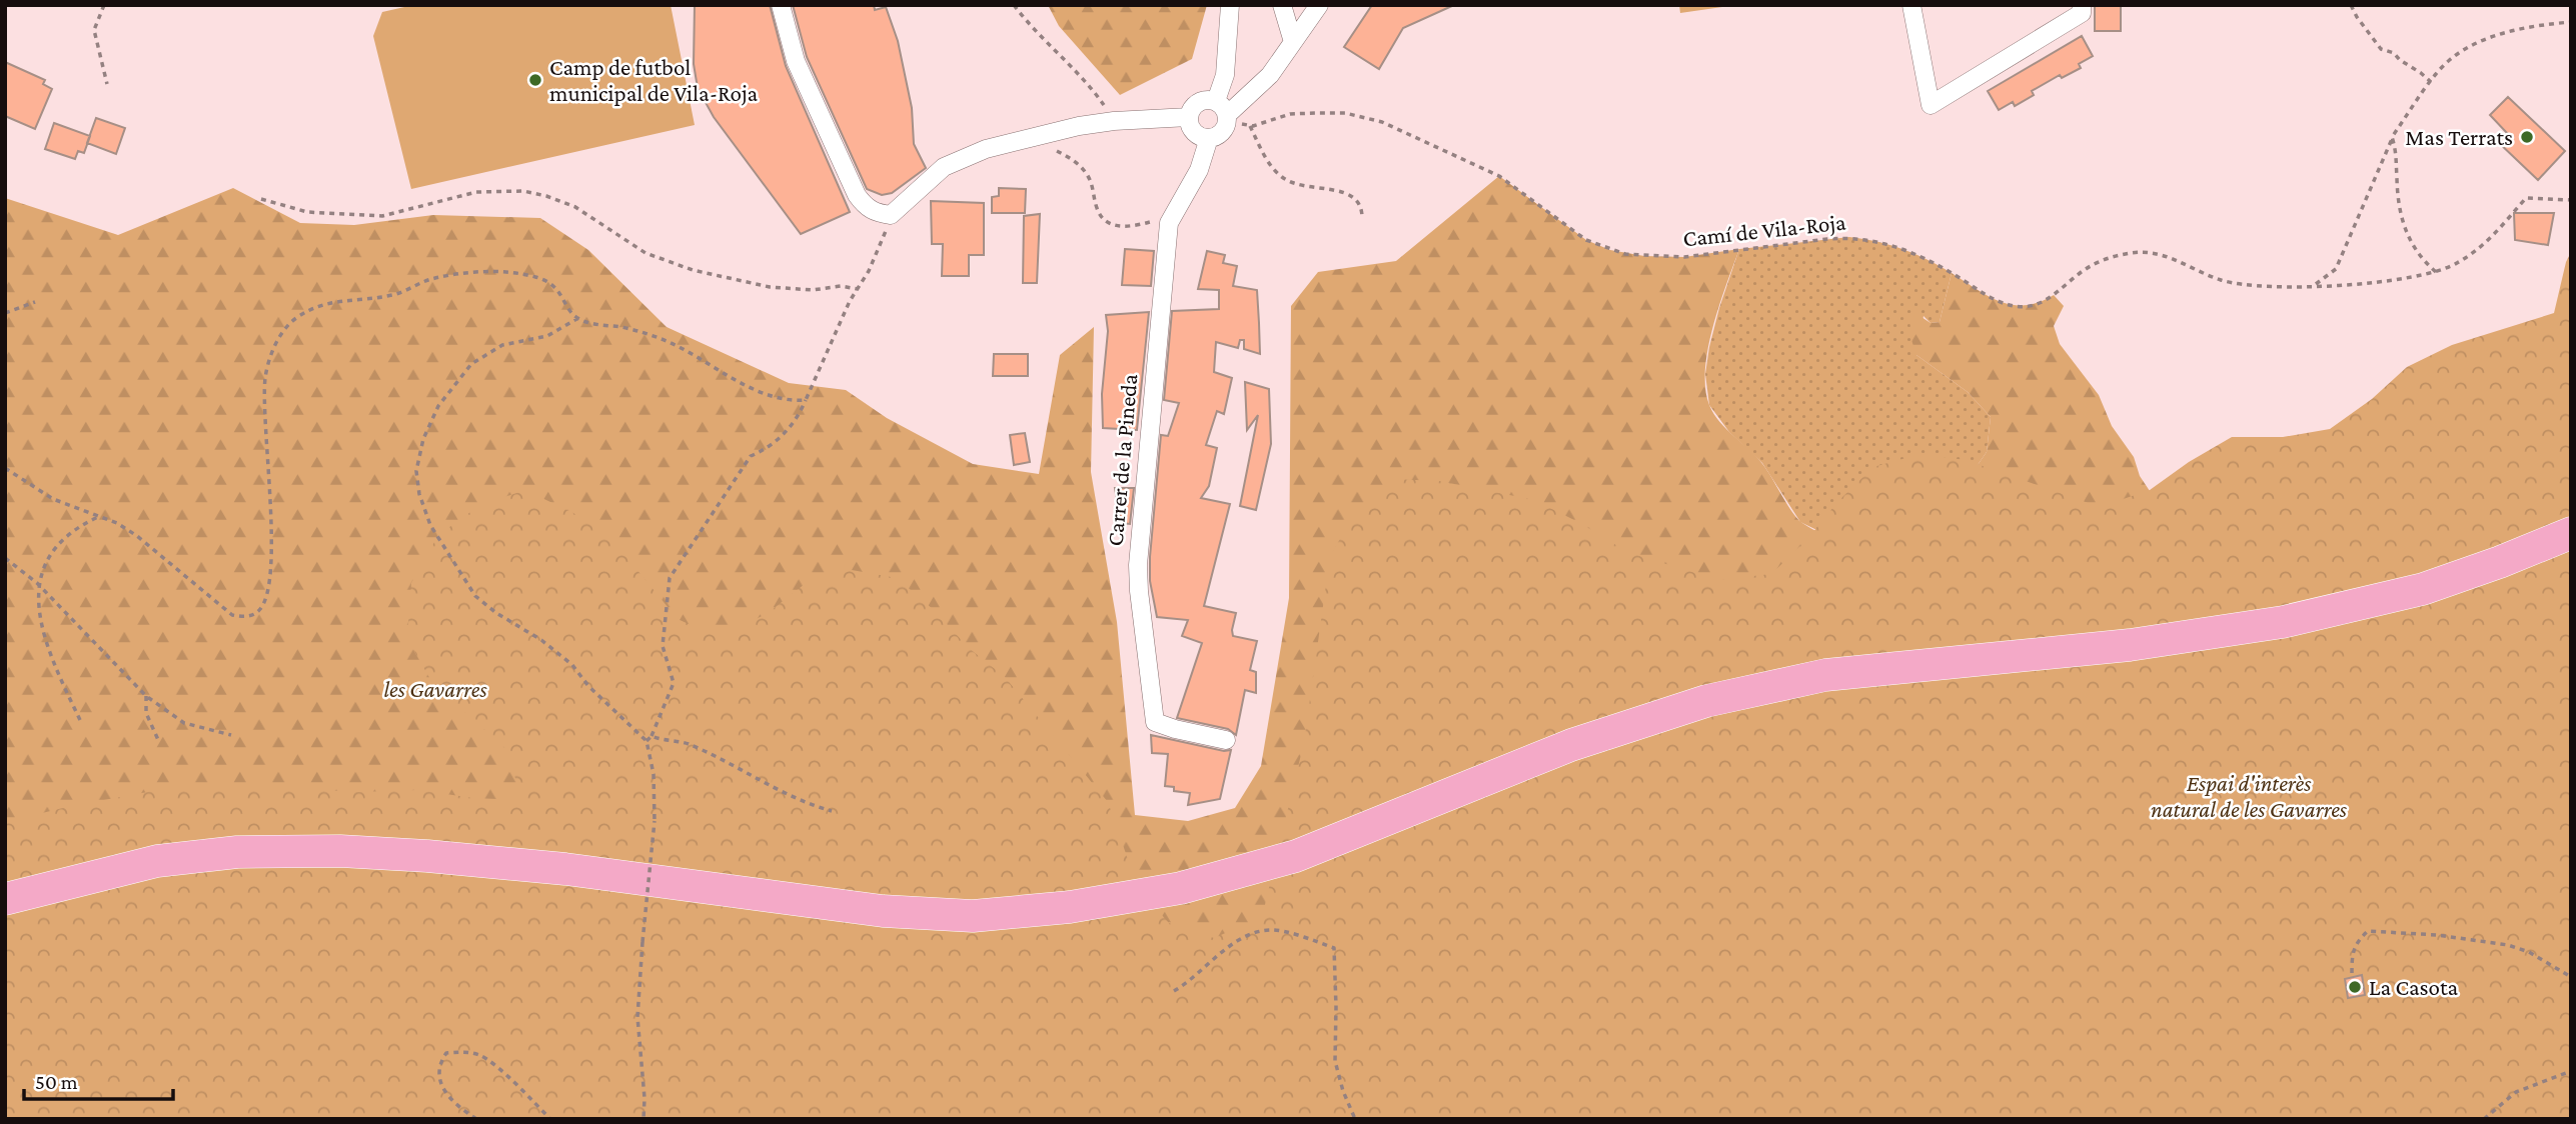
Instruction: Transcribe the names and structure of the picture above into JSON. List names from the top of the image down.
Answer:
{
  "streets": {
    "street": ["Carrer de la Pineda"],
    "path": ["Camí de Vila-Roja"]
  },
  "crossings": [
    ["Camí de Vila-Roja", "Carrer de la Pineda"]
  ],
  "parks": ["les Gavarres", "Espai d'interès natural de les Gavarres"],
  "places": ["Camp de futbol municipal de Vila-Roja", "Mas Terrats", "La Casota"],
  "scale_bar": "50 m"
}
